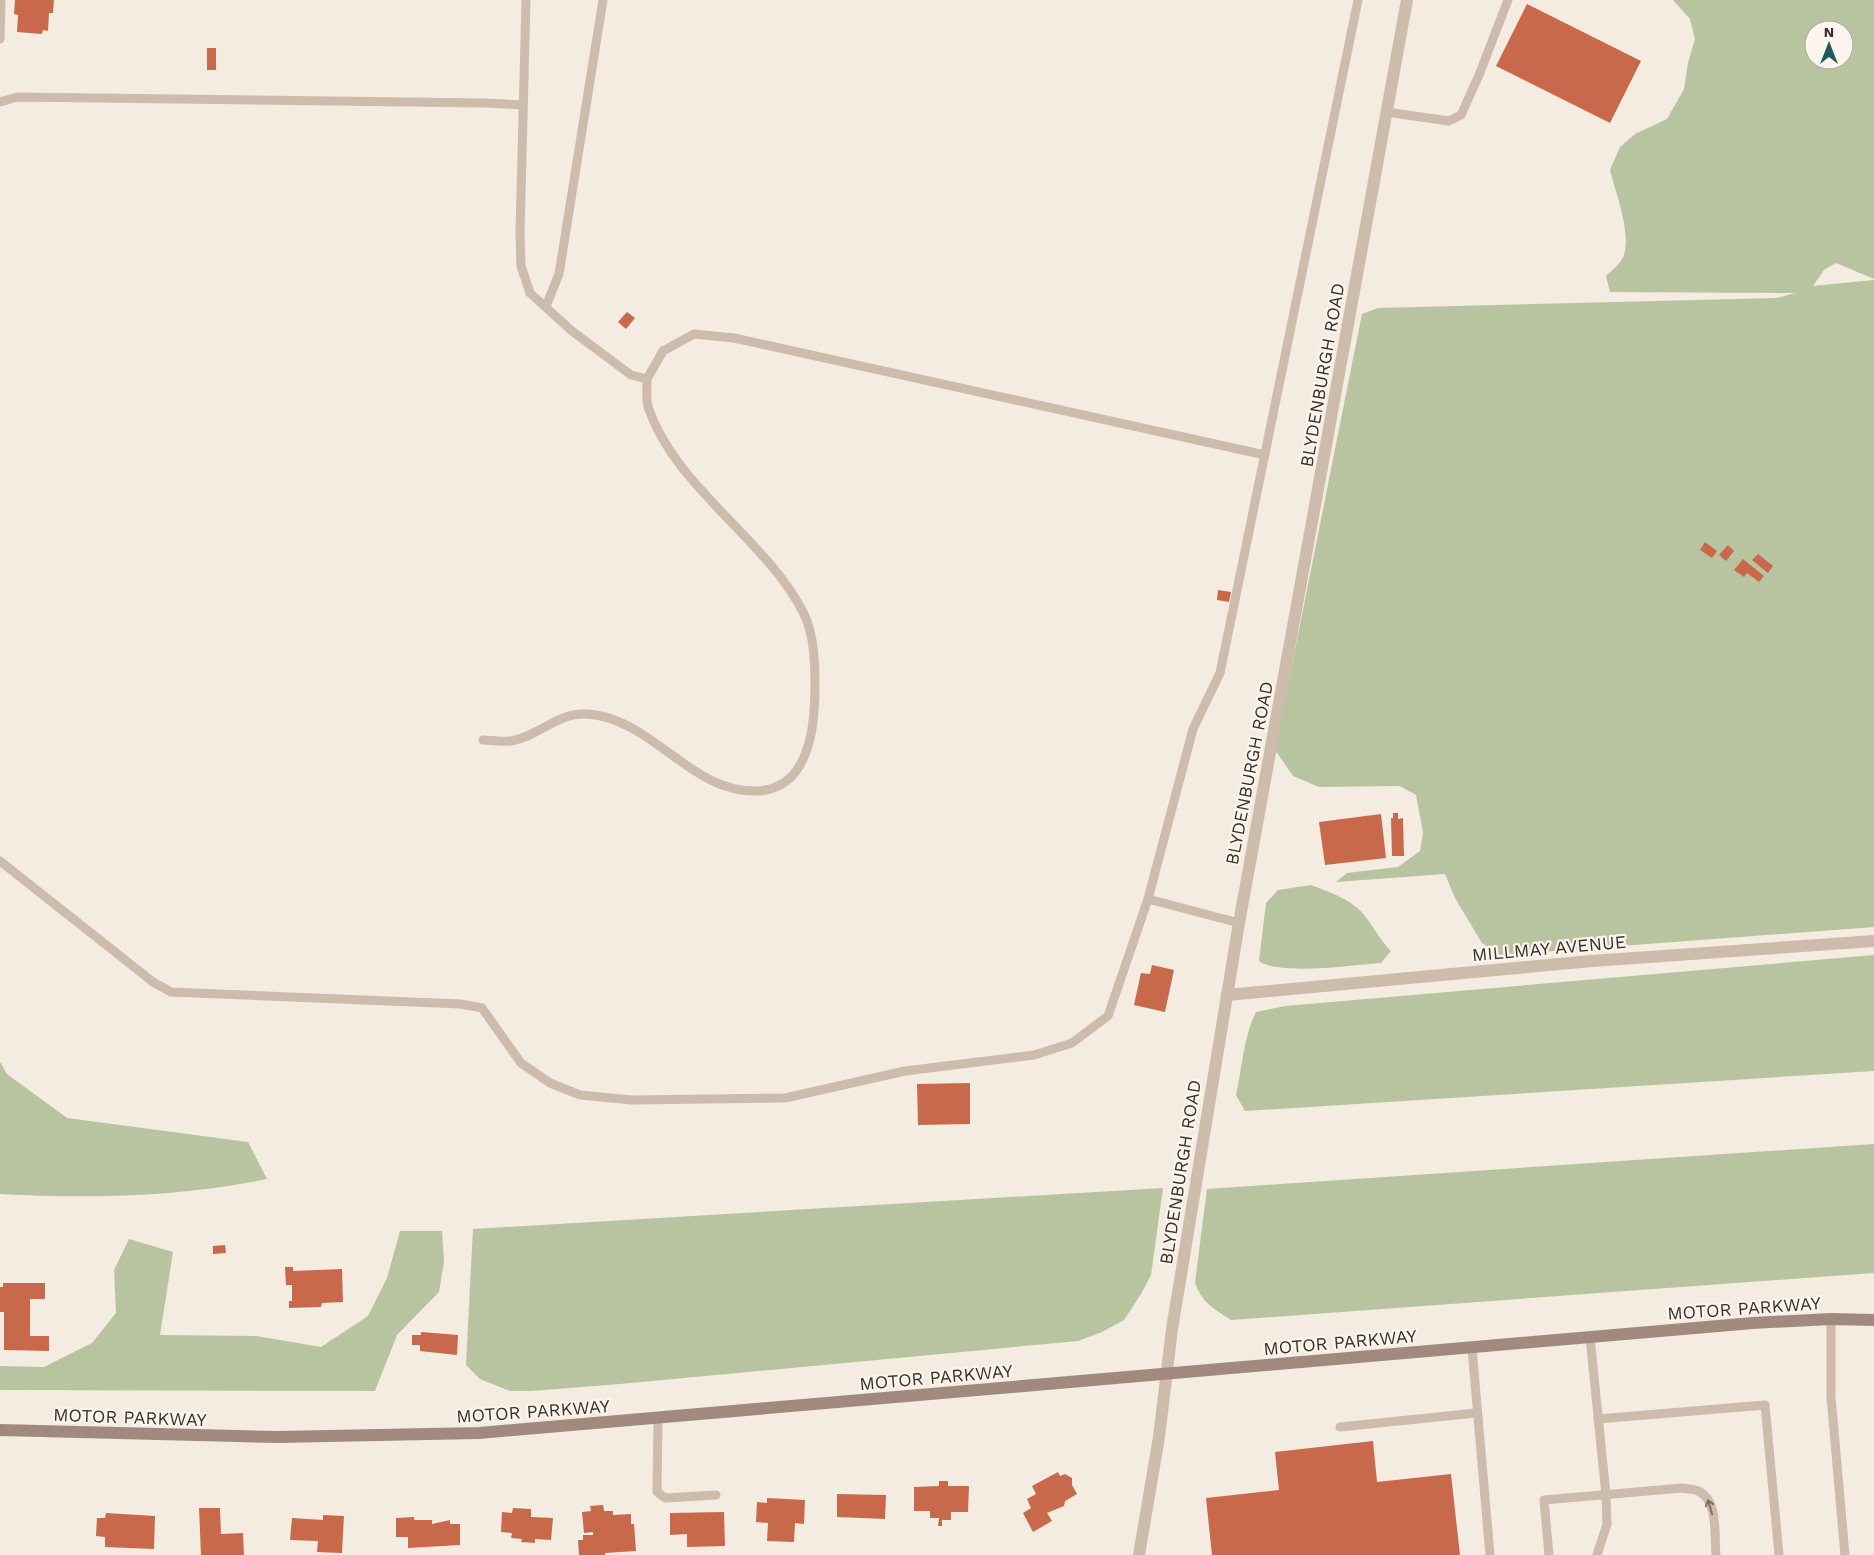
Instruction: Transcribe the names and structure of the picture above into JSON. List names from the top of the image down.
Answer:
{
  "streets": {
    "main road": ["MOTOR PARKWAY"],
    "street": ["BLYDENBURGH ROAD", "MILLMAY AVENUE"]
  },
  "crossings": [
    ["BLYDENBURGH ROAD", "MILLMAY AVENUE"],
    ["BLYDENBURGH ROAD", "MOTOR PARKWAY"]
  ],
  "north": "top"
}
